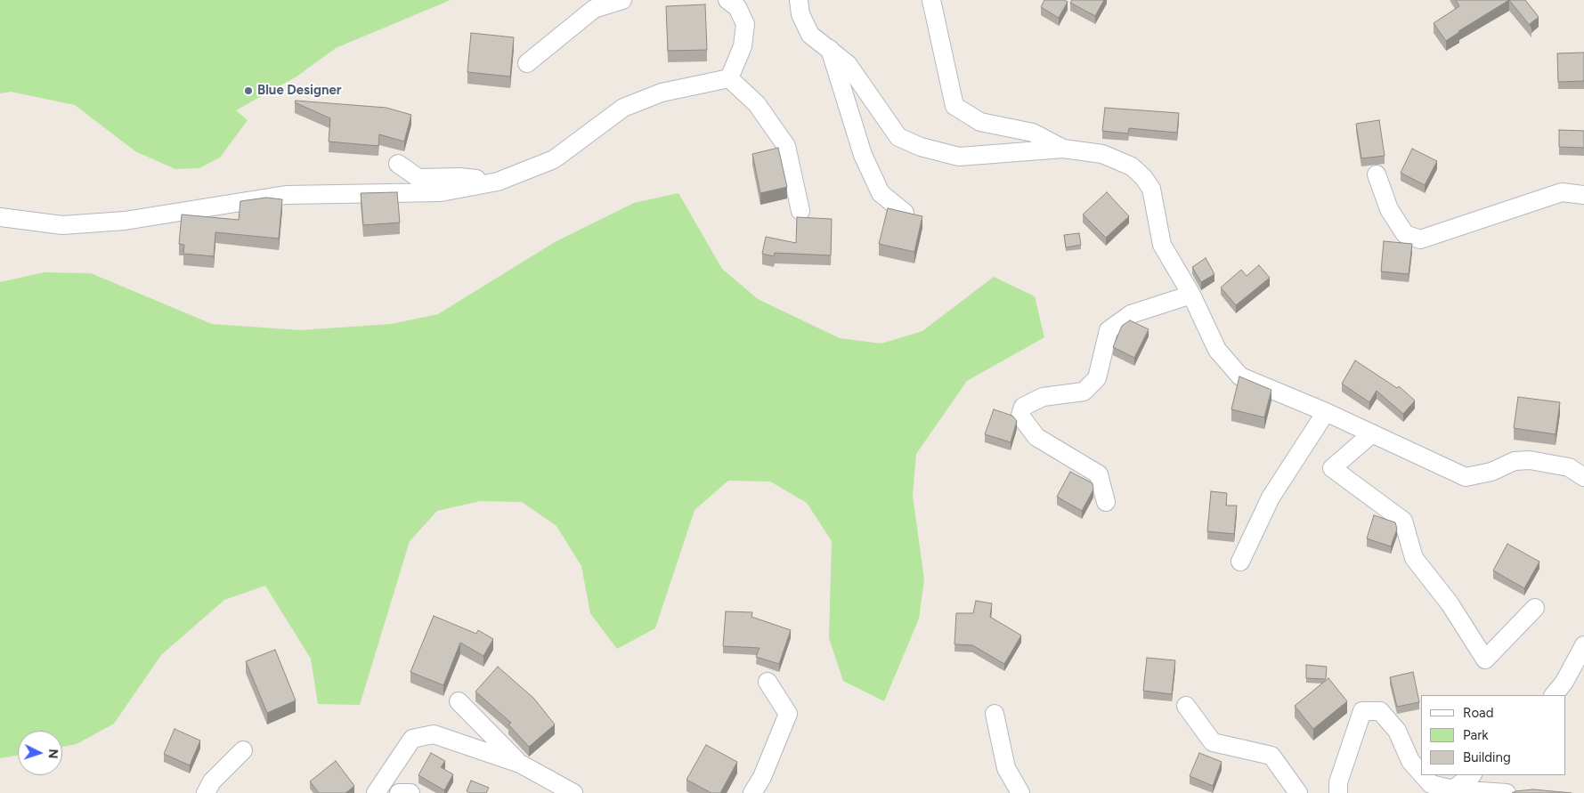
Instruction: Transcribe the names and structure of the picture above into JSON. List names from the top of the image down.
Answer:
{
  "places": ["Blue Designer"],
  "legend": ["Road", "Park", "Building"],
  "north": "right"
}
